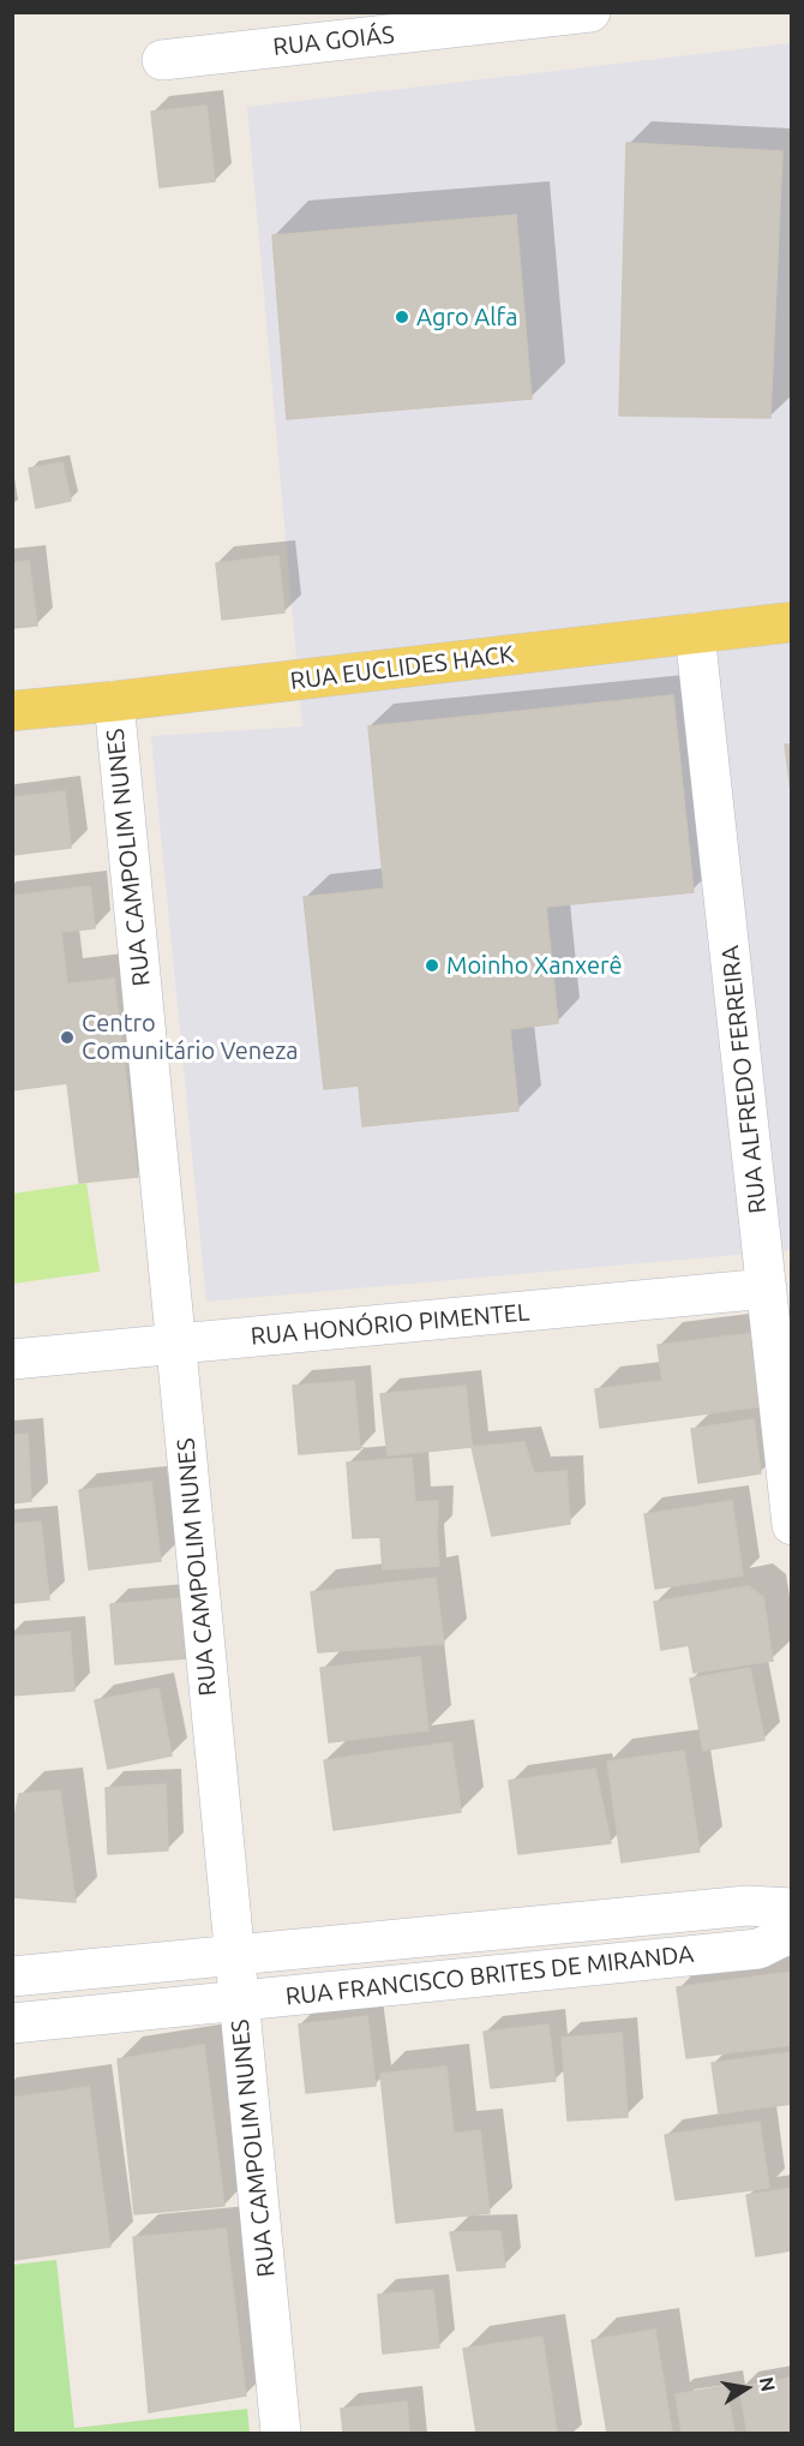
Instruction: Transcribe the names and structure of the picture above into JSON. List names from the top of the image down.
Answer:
{
  "streets": {
    "main road": ["RUA EUCLIDES HACK"],
    "street": [
      "RUA GOIÁS",
      "RUA CAMPOLIM NUNES",
      "RUA ALFREDO FERREIRA",
      "RUA HONÓRIO PIMENTEL",
      "RUA FRANCISCO BRITES DE MIRANDA"
    ]
  },
  "crossings": [
    ["RUA EUCLIDES HACK", "RUA CAMPOLIM NUNES"],
    ["RUA EUCLIDES HACK", "RUA ALFREDO FERREIRA"],
    ["RUA CAMPOLIM NUNES", "RUA HONÓRIO PIMENTEL"],
    ["RUA CAMPOLIM NUNES", "RUA FRANCISCO BRITES DE MIRANDA"],
    ["RUA ALFREDO FERREIRA", "RUA HONÓRIO PIMENTEL"]
  ],
  "places": ["Agro Alfa", "Moinho Xanxerê", "Centro Comunitário Veneza"],
  "north": "right"
}
